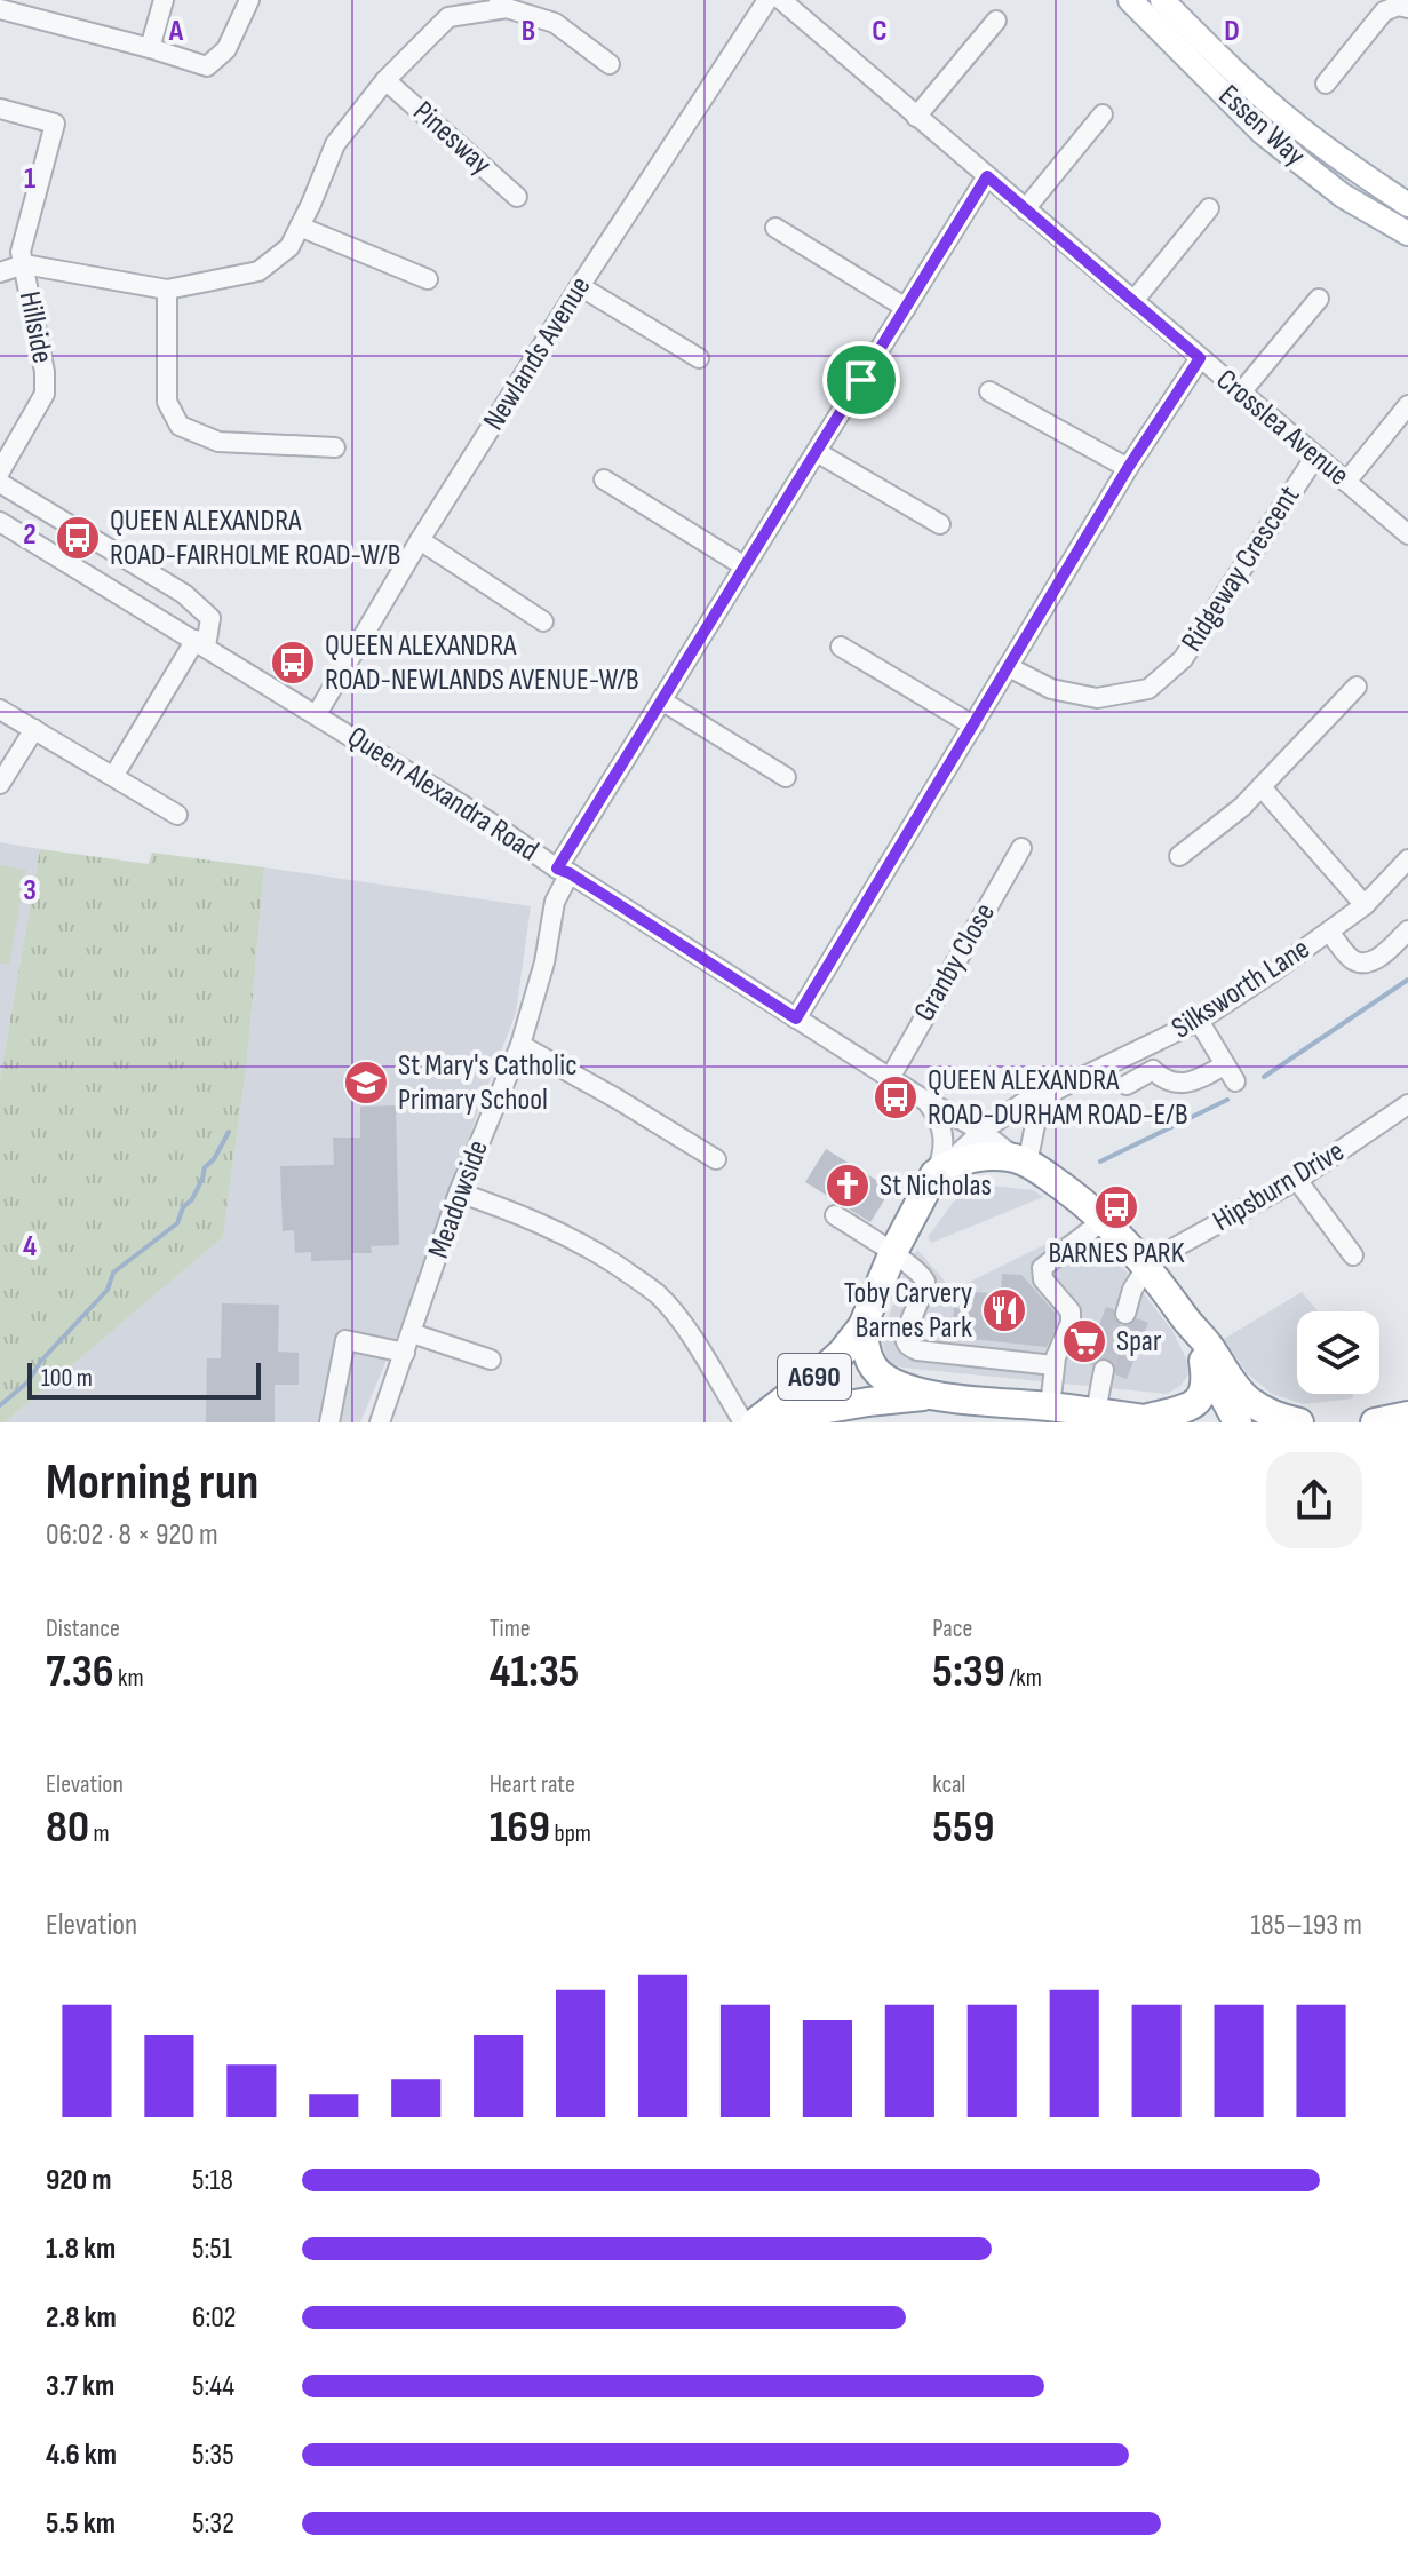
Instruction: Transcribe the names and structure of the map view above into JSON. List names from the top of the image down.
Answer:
{
  "streets": {
    "highway": ["A690"],
    "main road": ["Essen Way"],
    "street": [
      "Pinesway",
      "Hillside",
      "Newlands Avenue",
      "Crosslea Avenue",
      "Ridgeway Crescent",
      "Queen Alexandra Road",
      "Granby Close",
      "Silksworth Lane",
      "Hipsburn Drive",
      "Meadowside"
    ]
  },
  "crossings": [
    ["Newlands Avenue", "Queen Alexandra Road"],
    ["Crosslea Avenue", "Ridgeway Crescent"],
    ["Crosslea Avenue", "Meadowside"],
    ["Queen Alexandra Road", "Granby Close"],
    ["Queen Alexandra Road", "Silksworth Lane"],
    ["Queen Alexandra Road", "Meadowside"],
    ["Queen Alexandra Road", "A690"],
    ["Silksworth Lane", "A690"],
    ["Hipsburn Drive", "A690"]
  ],
  "places": {
    "bus stop": [
      "QUEEN ALEXANDRA ROAD-FAIRHOLME ROAD-W/B",
      "QUEEN ALEXANDRA ROAD-NEWLANDS AVENUE-W/B",
      "QUEEN ALEXANDRA ROAD-DURHAM ROAD-E/B",
      "BARNES PARK"
    ],
    "school or university": ["St Mary's Catholic Primary School"],
    "church": ["St Nicholas"],
    "restaurant": ["Toby Carvery Barnes Park"],
    "supermarket": ["Spar"]
  },
  "scale_bar": "100 m",
  "page": {
    "scale": "100 m",
    "heading": ["Morning run", "06:02 · 8 × 920 m"],
    "stats": [
      ["Distance", "7.36 km"],
      ["Time", "41:35"],
      ["Pace", "5:39 /km"],
      ["Elevation", "80 m"],
      ["Heart rate", "169 bpm"],
      ["kcal", "559"]
    ],
    "chart": ["Elevation", "185–193 m"],
    "list": [
      {
        "name": "920 m",
        "note": "5:18"
      },
      {
        "name": "1.8 km",
        "note": "5:51"
      },
      {
        "name": "2.8 km",
        "note": "6:02"
      },
      {
        "name": "3.7 km",
        "note": "5:44"
      },
      {
        "name": "4.6 km",
        "note": "5:35"
      },
      {
        "name": "5.5 km",
        "note": "5:32"
      }
    ]
  },
  "grid": {
    "columns": [
      "A",
      "B",
      "C",
      "D"
    ],
    "rows": [
      "1",
      "2",
      "3",
      "4"
    ]
  }
}
